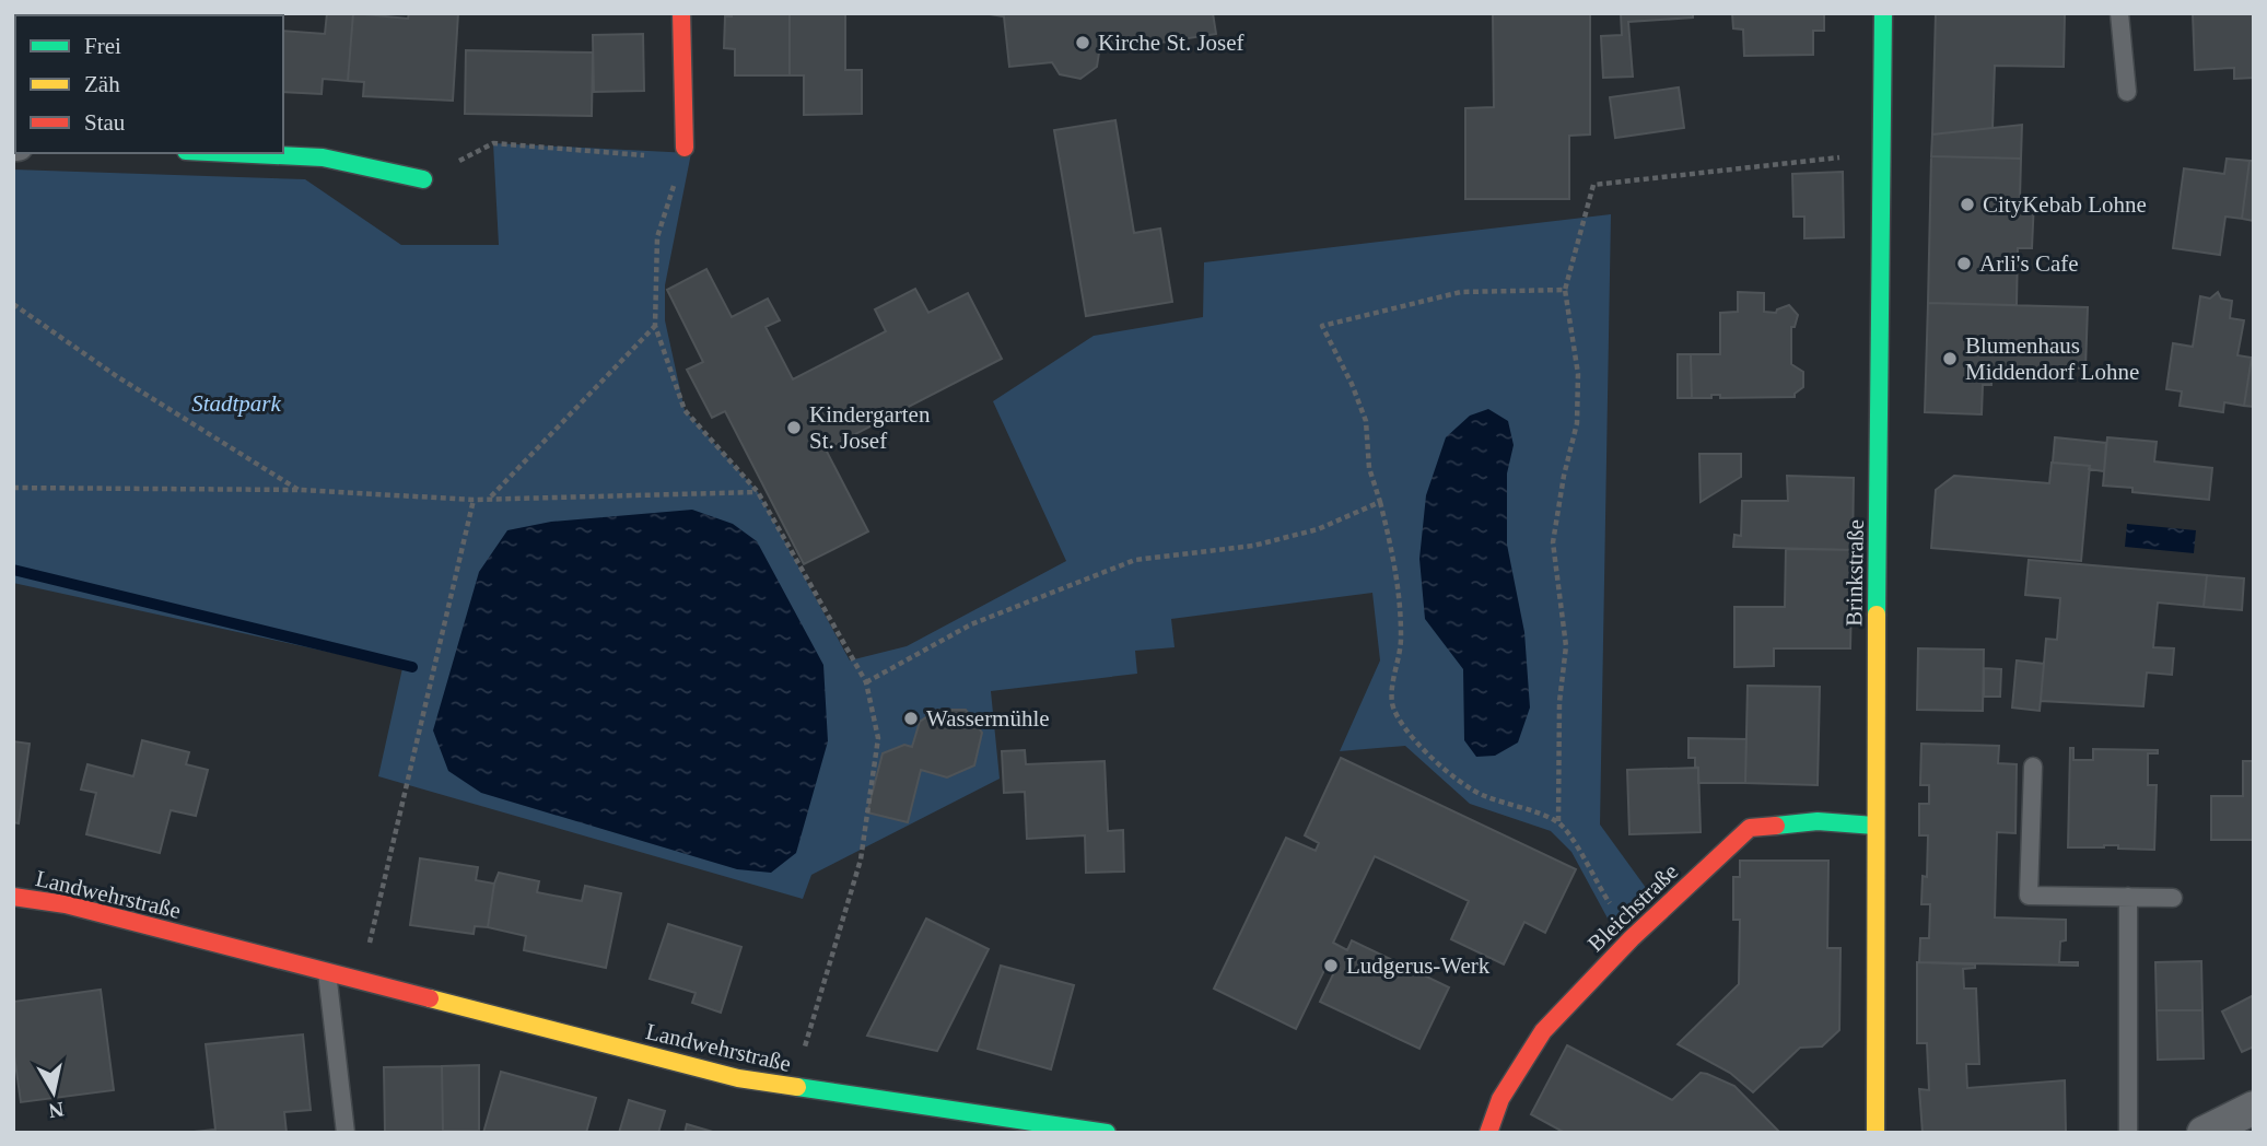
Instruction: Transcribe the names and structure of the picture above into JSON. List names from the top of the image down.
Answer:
{
  "streets": {
    "street": ["Brinkstraße", "Landwehrstraße", "Bleichstraße"]
  },
  "crossings": [
    ["Brinkstraße", "Bleichstraße"]
  ],
  "parks": ["Stadtpark"],
  "places": [
    "Kirche St. Josef",
    "CityKebab Lohne",
    "Arli's Cafe",
    "Blumenhaus Middendorf Lohne",
    "Kindergarten St. Josef",
    "Wassermühle",
    "Ludgerus-Werk"
  ],
  "legend": ["Frei", "Zäh", "Stau"],
  "north": "bottom"
}
